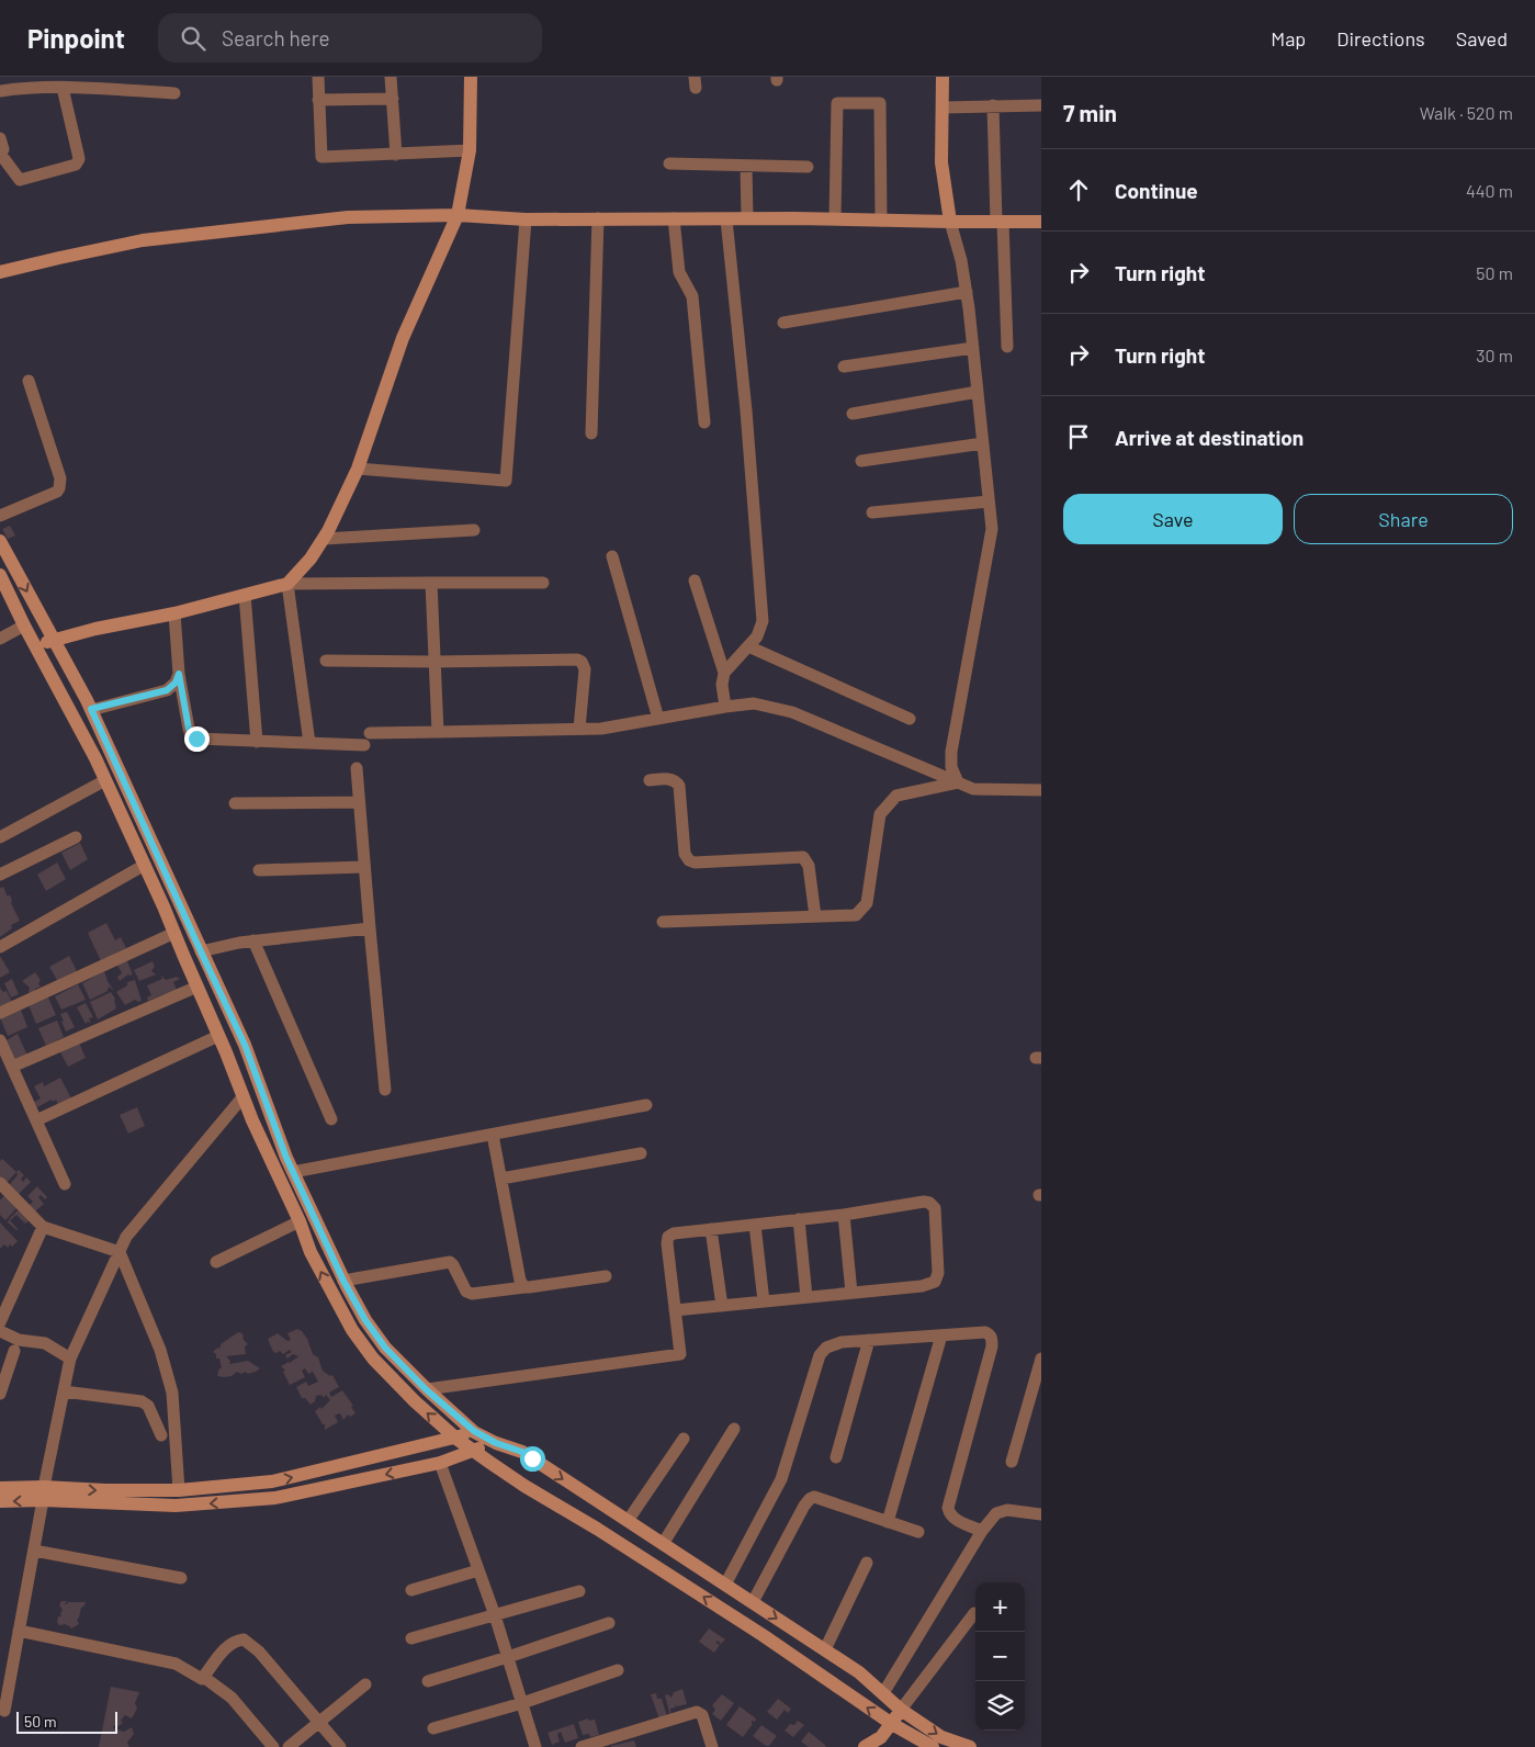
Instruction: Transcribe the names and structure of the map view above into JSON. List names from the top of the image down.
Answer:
{
  "scale_bar": "50 m",
  "page": {
    "header": "Pinpoint",
    "search": "Search here",
    "nav": ["Map", "Directions", "Saved"],
    "heading": ["7 min", "Walk · 520 m"],
    "list": [
      ["Continue", "440 m"],
      ["Turn right", "50 m"],
      ["Turn right", "30 m"],
      "Arrive at destination"
    ],
    "buttons": ["Save", "Share"],
    "map_buttons": ["+", "−"],
    "scale": "50 m"
  }
}
